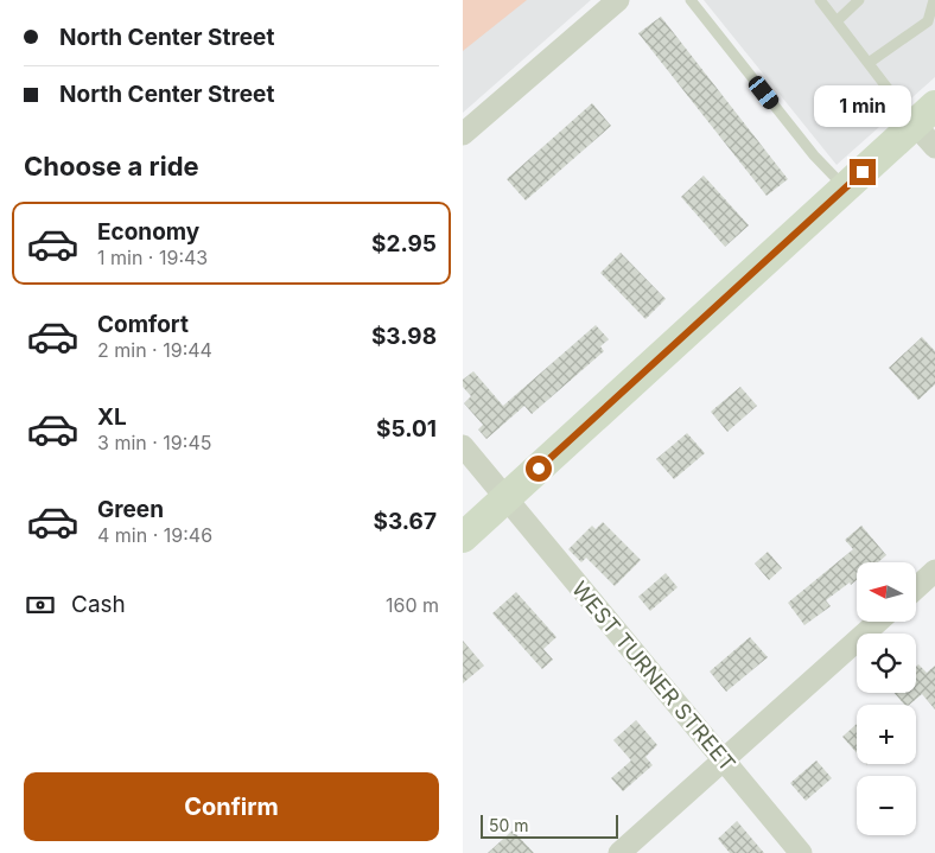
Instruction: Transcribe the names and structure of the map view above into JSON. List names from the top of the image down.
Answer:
{
  "streets": {
    "street": ["WEST TURNER STREET"]
  },
  "scale_bar": "50 m",
  "north": "left",
  "page": {
    "banner": ["North Center Street", "North Center Street"],
    "bubble": "1 min",
    "heading": "Choose a ride",
    "list": [
      {
        "name": "Economy",
        "note": "1 min · 19:43",
        "value": "$2.95"
      },
      {
        "name": "Comfort",
        "note": "2 min · 19:44",
        "value": "$3.98"
      },
      {
        "name": "XL",
        "note": "3 min · 19:45",
        "value": "$5.01"
      },
      {
        "name": "Green",
        "note": "4 min · 19:46",
        "value": "$3.67"
      }
    ],
    "map_buttons": ["+", "−"],
    "pay": ["Cash", "160 m"],
    "buttons": "Confirm",
    "scale": "50 m"
  }
}
